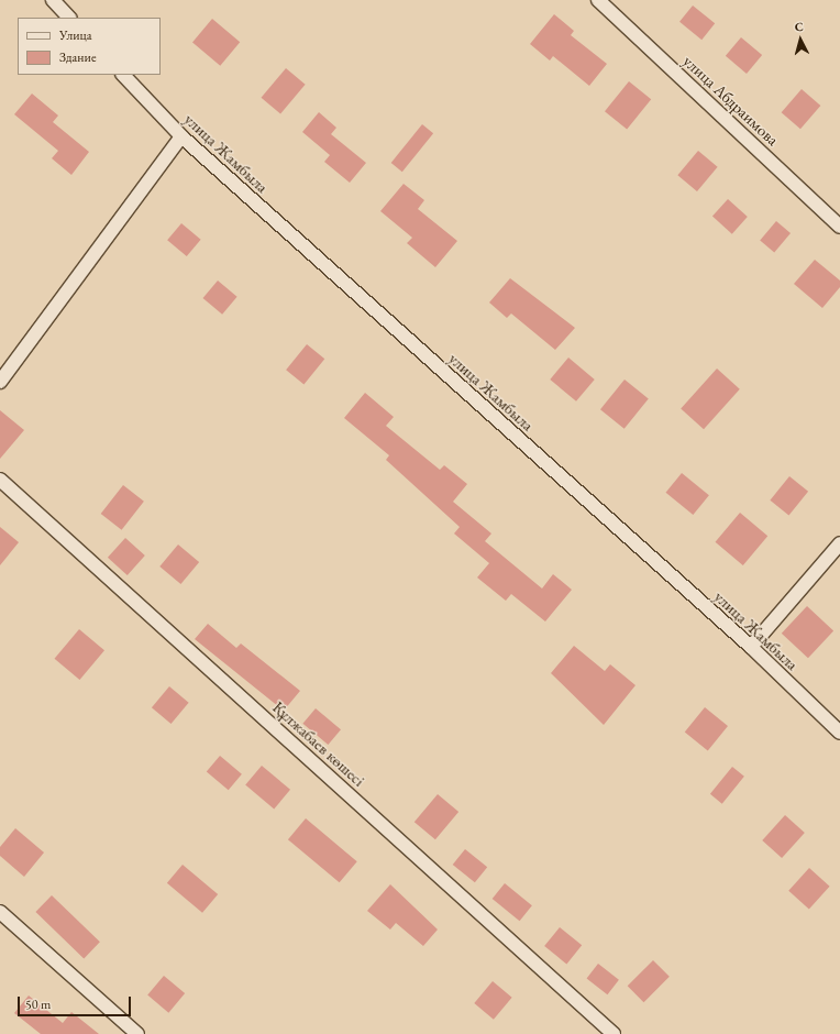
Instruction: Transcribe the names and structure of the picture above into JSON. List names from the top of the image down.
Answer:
{
  "streets": {
    "street": ["улица Абдраимова", "улица Жамбыла", "Құлжабаев көшесі"]
  },
  "legend": ["Улица", "Здание"],
  "scale_bar": "50 m",
  "north": "top"
}
